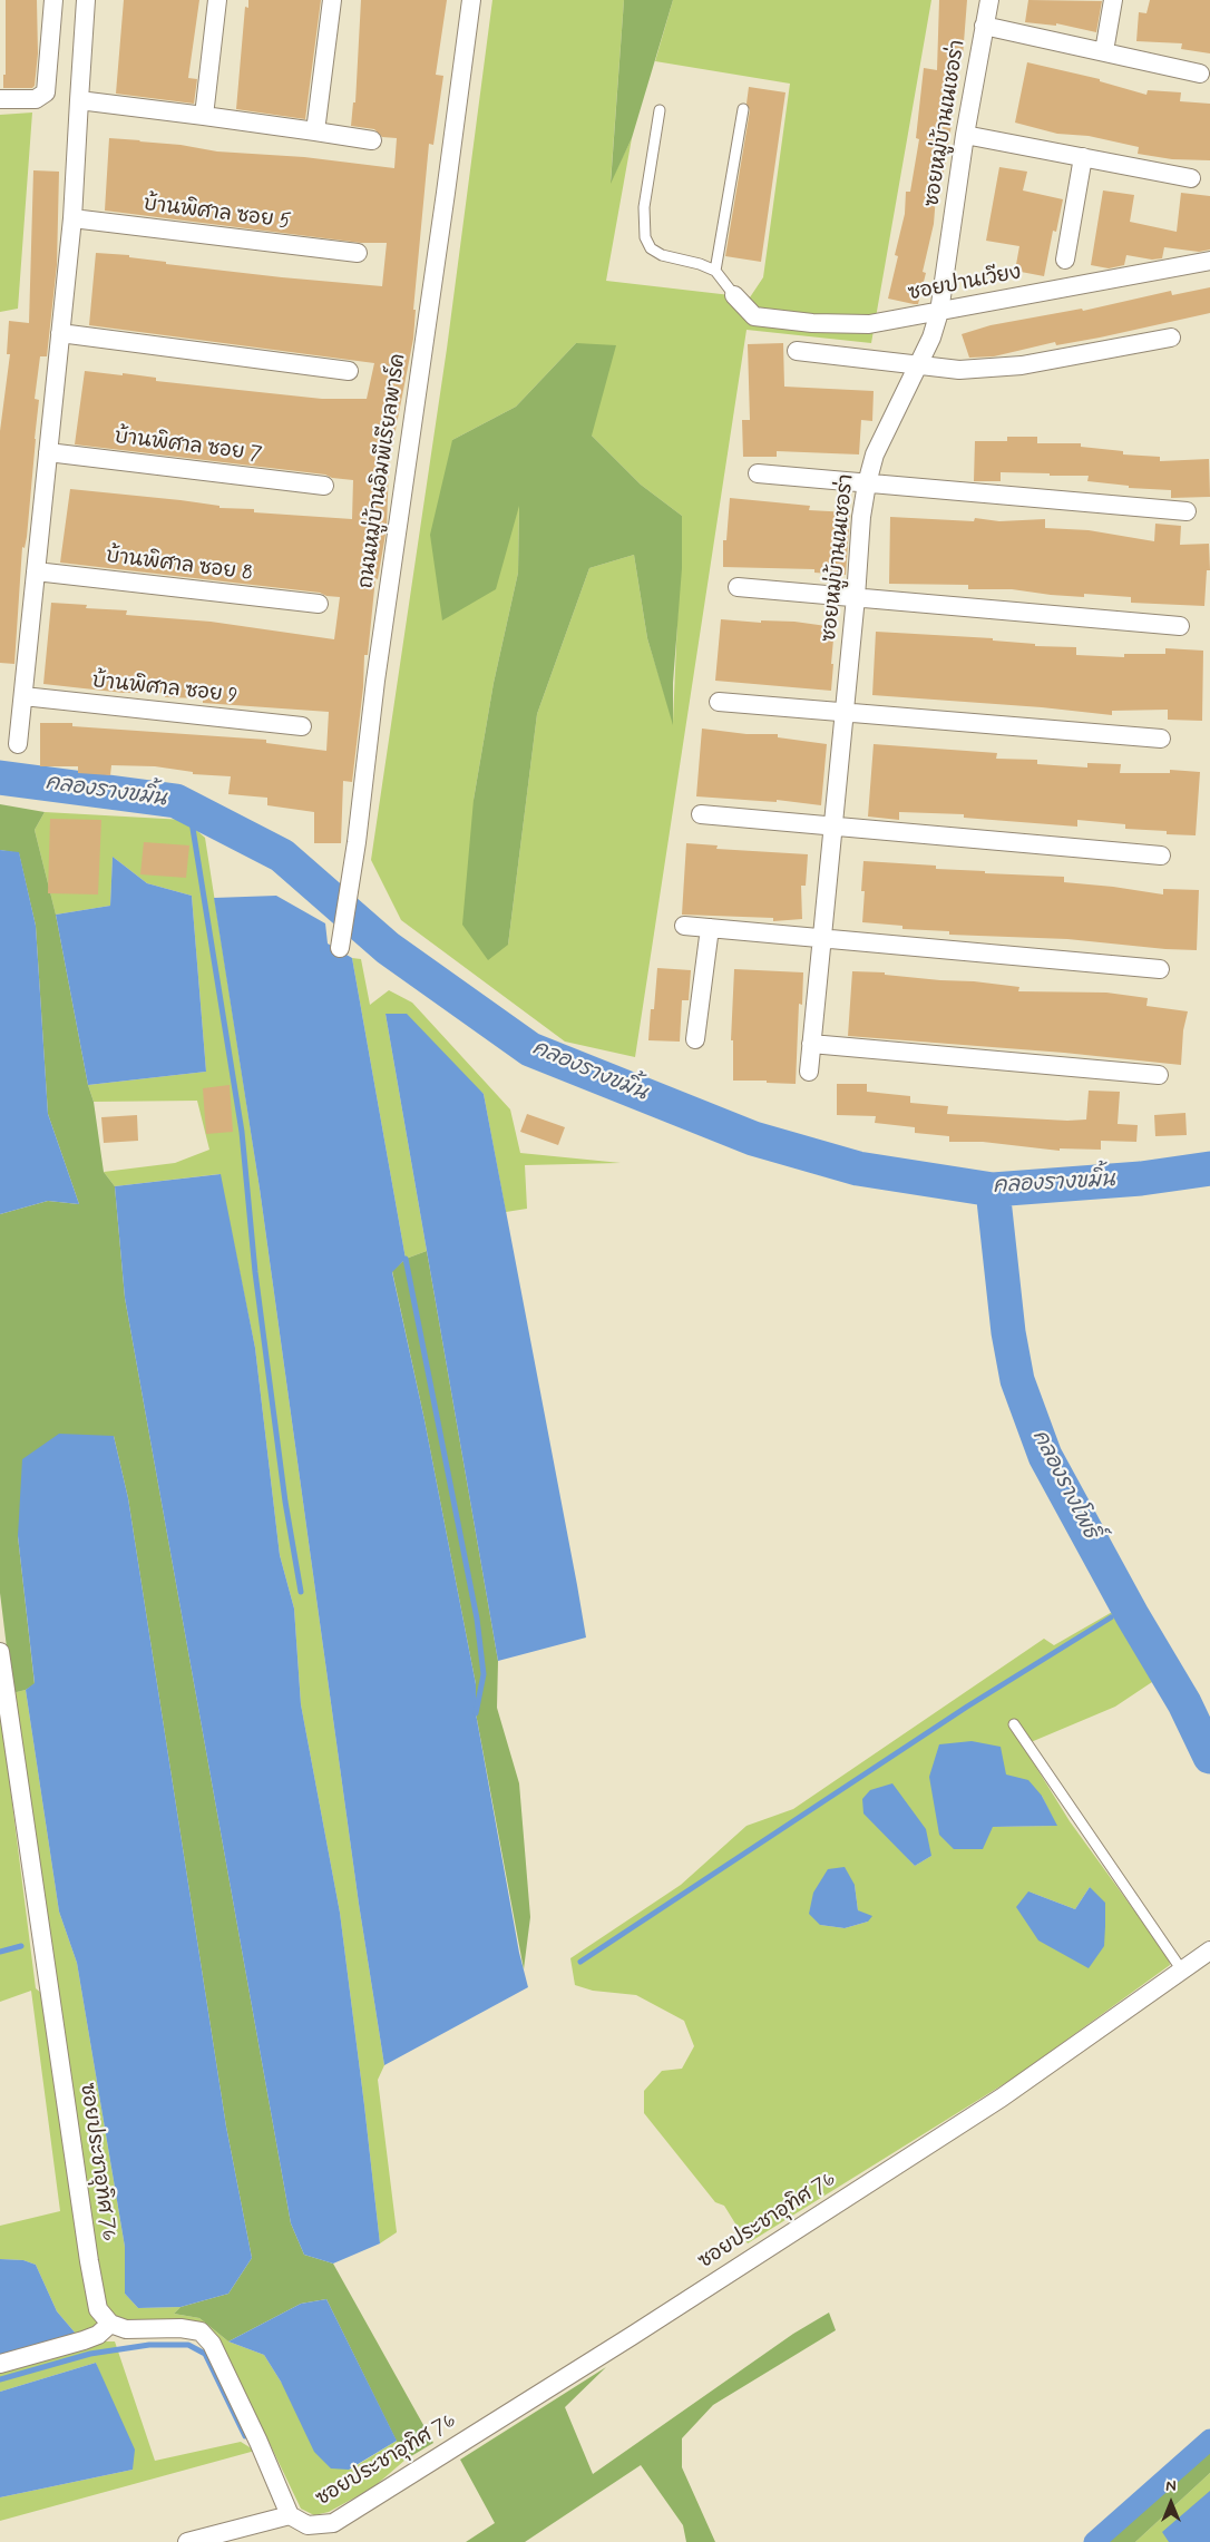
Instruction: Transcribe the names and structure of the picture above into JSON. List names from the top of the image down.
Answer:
{
  "streets": {
    "street": [
      "ซอยหมู่บ้านเนเชอร่า",
      "บ้านพิศาล ซอย 5",
      "ซอยปานเวียง",
      "บ้านพิศาล ซอย 7",
      "ถนนหมู่บ้านอิมพีเรียลพาร์ค",
      "บ้านพิศาล ซอย 8",
      "บ้านพิศาล ซอย 9",
      "ซอยประชาอุทิศ 76"
    ]
  },
  "crossings": [
    ["ซอยหมู่บ้านเนเชอร่า", "ซอยปานเวียง"]
  ],
  "water": ["คลองรางขมิ้น", "คลองรางโพธิ์"],
  "north": "top"
}
